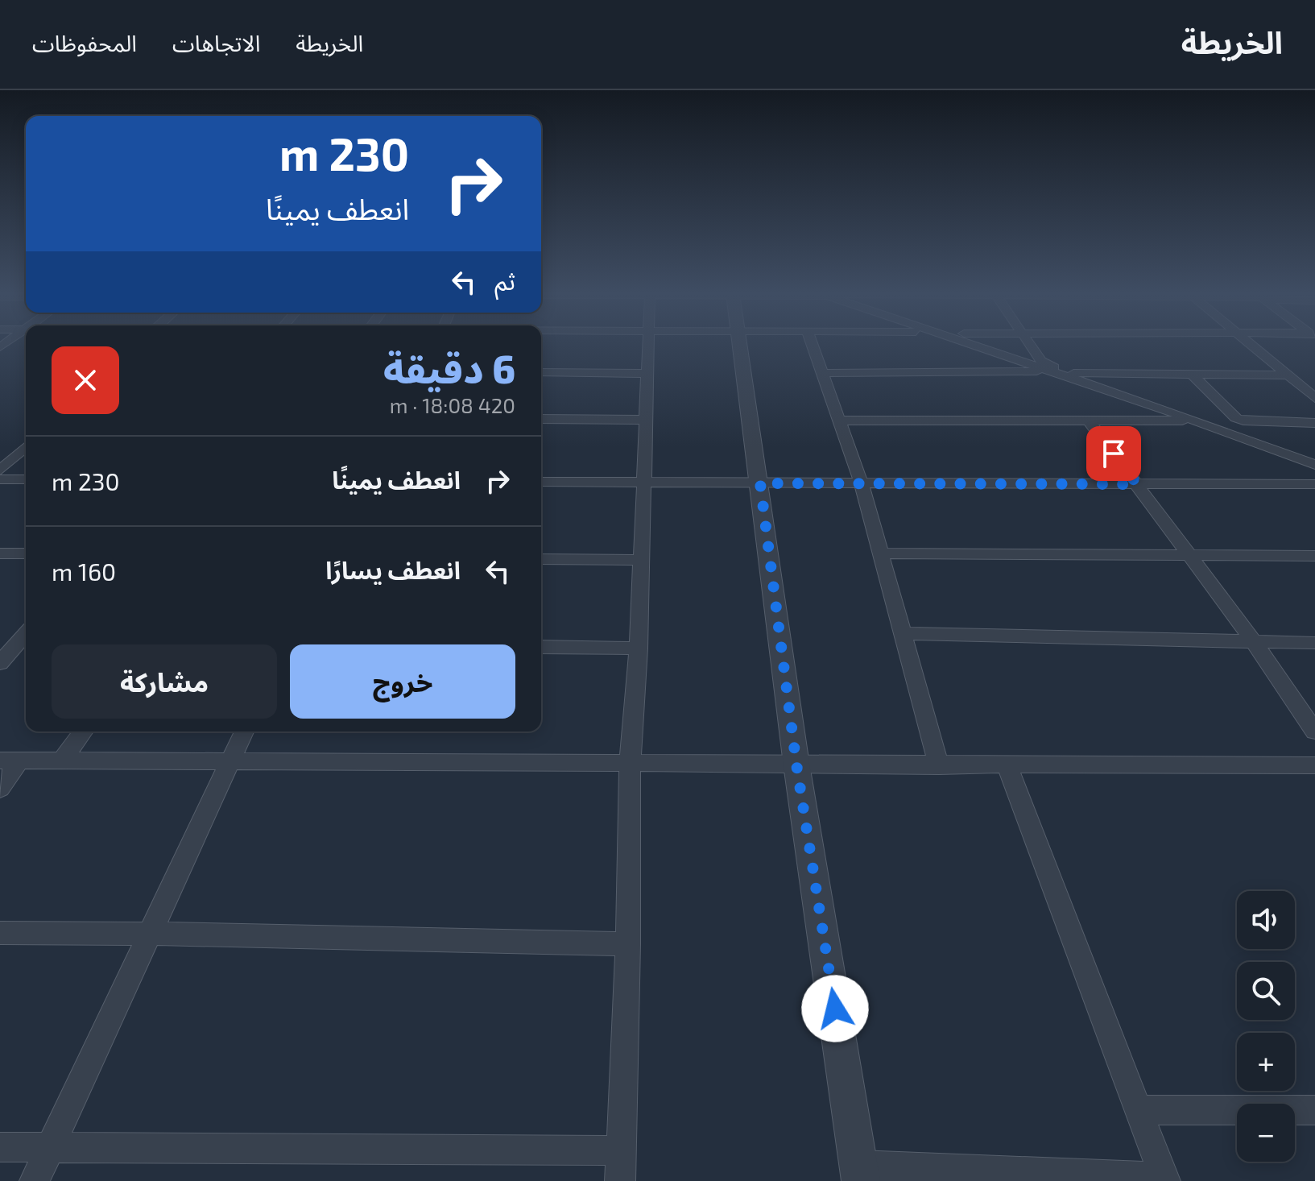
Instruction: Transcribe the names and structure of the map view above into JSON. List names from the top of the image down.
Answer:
{
  "page": {
    "header": "الخريطة",
    "nav": ["الخريطة", "الاتجاهات", "المحفوظات"],
    "turn": ["230 m", "انعطف يمينًا"],
    "then": "ثم",
    "heading": ["6 دقيقة", "420 m · 18:08"],
    "list": [
      {
        "name": "انعطف يمينًا",
        "value": "230 m"
      },
      {
        "name": "انعطف يسارًا",
        "value": "160 m"
      }
    ],
    "buttons": ["خروج", "مشاركة"],
    "map_buttons": ["+", "−"]
  }
}
